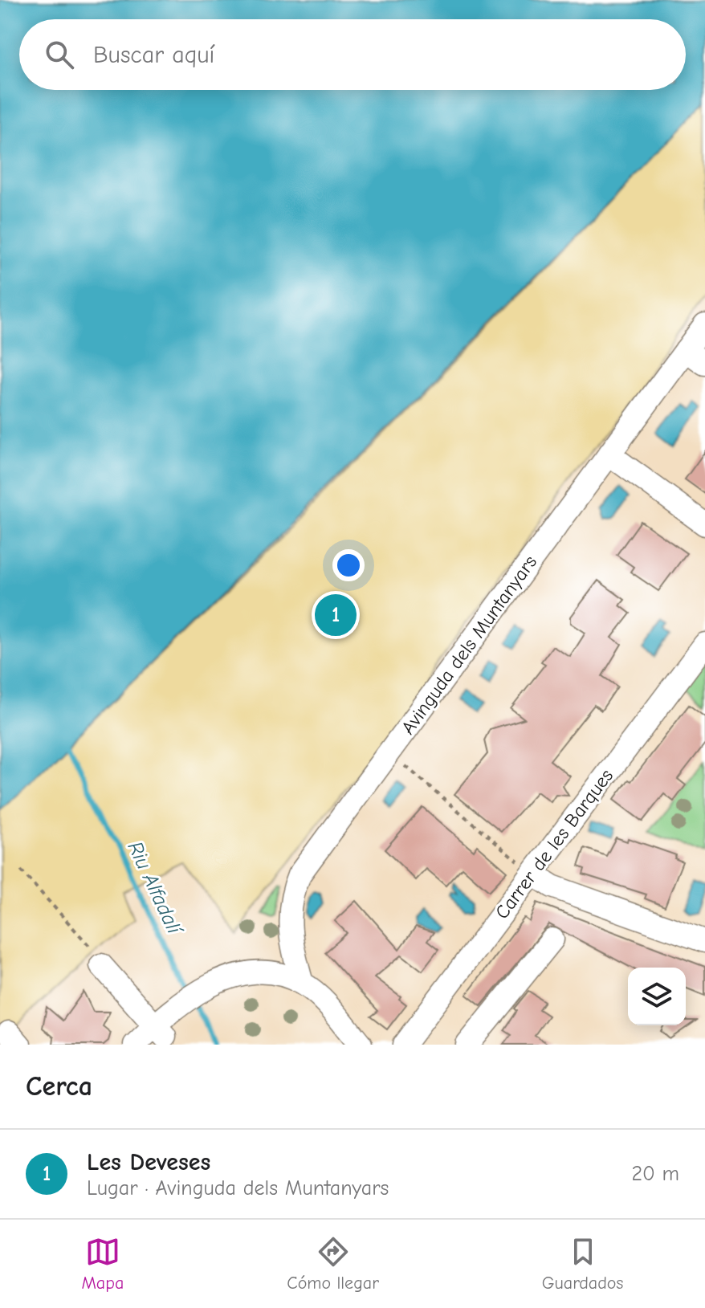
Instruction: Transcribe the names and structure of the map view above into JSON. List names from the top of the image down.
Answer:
{
  "streets": {
    "street": ["Avinguda dels Muntanyars", "Carrer de les Barques"]
  },
  "water": ["Riu Alfadalí"],
  "page": {
    "search": "Buscar aquí",
    "pins": "1",
    "heading": "Cerca",
    "list": [
      {
        "mark": "1",
        "name": "Les Deveses",
        "note": "Lugar · Avinguda dels Muntanyars",
        "value": "20 m"
      }
    ],
    "nav": ["Mapa", "Cómo llegar", "Guardados"]
  }
}
